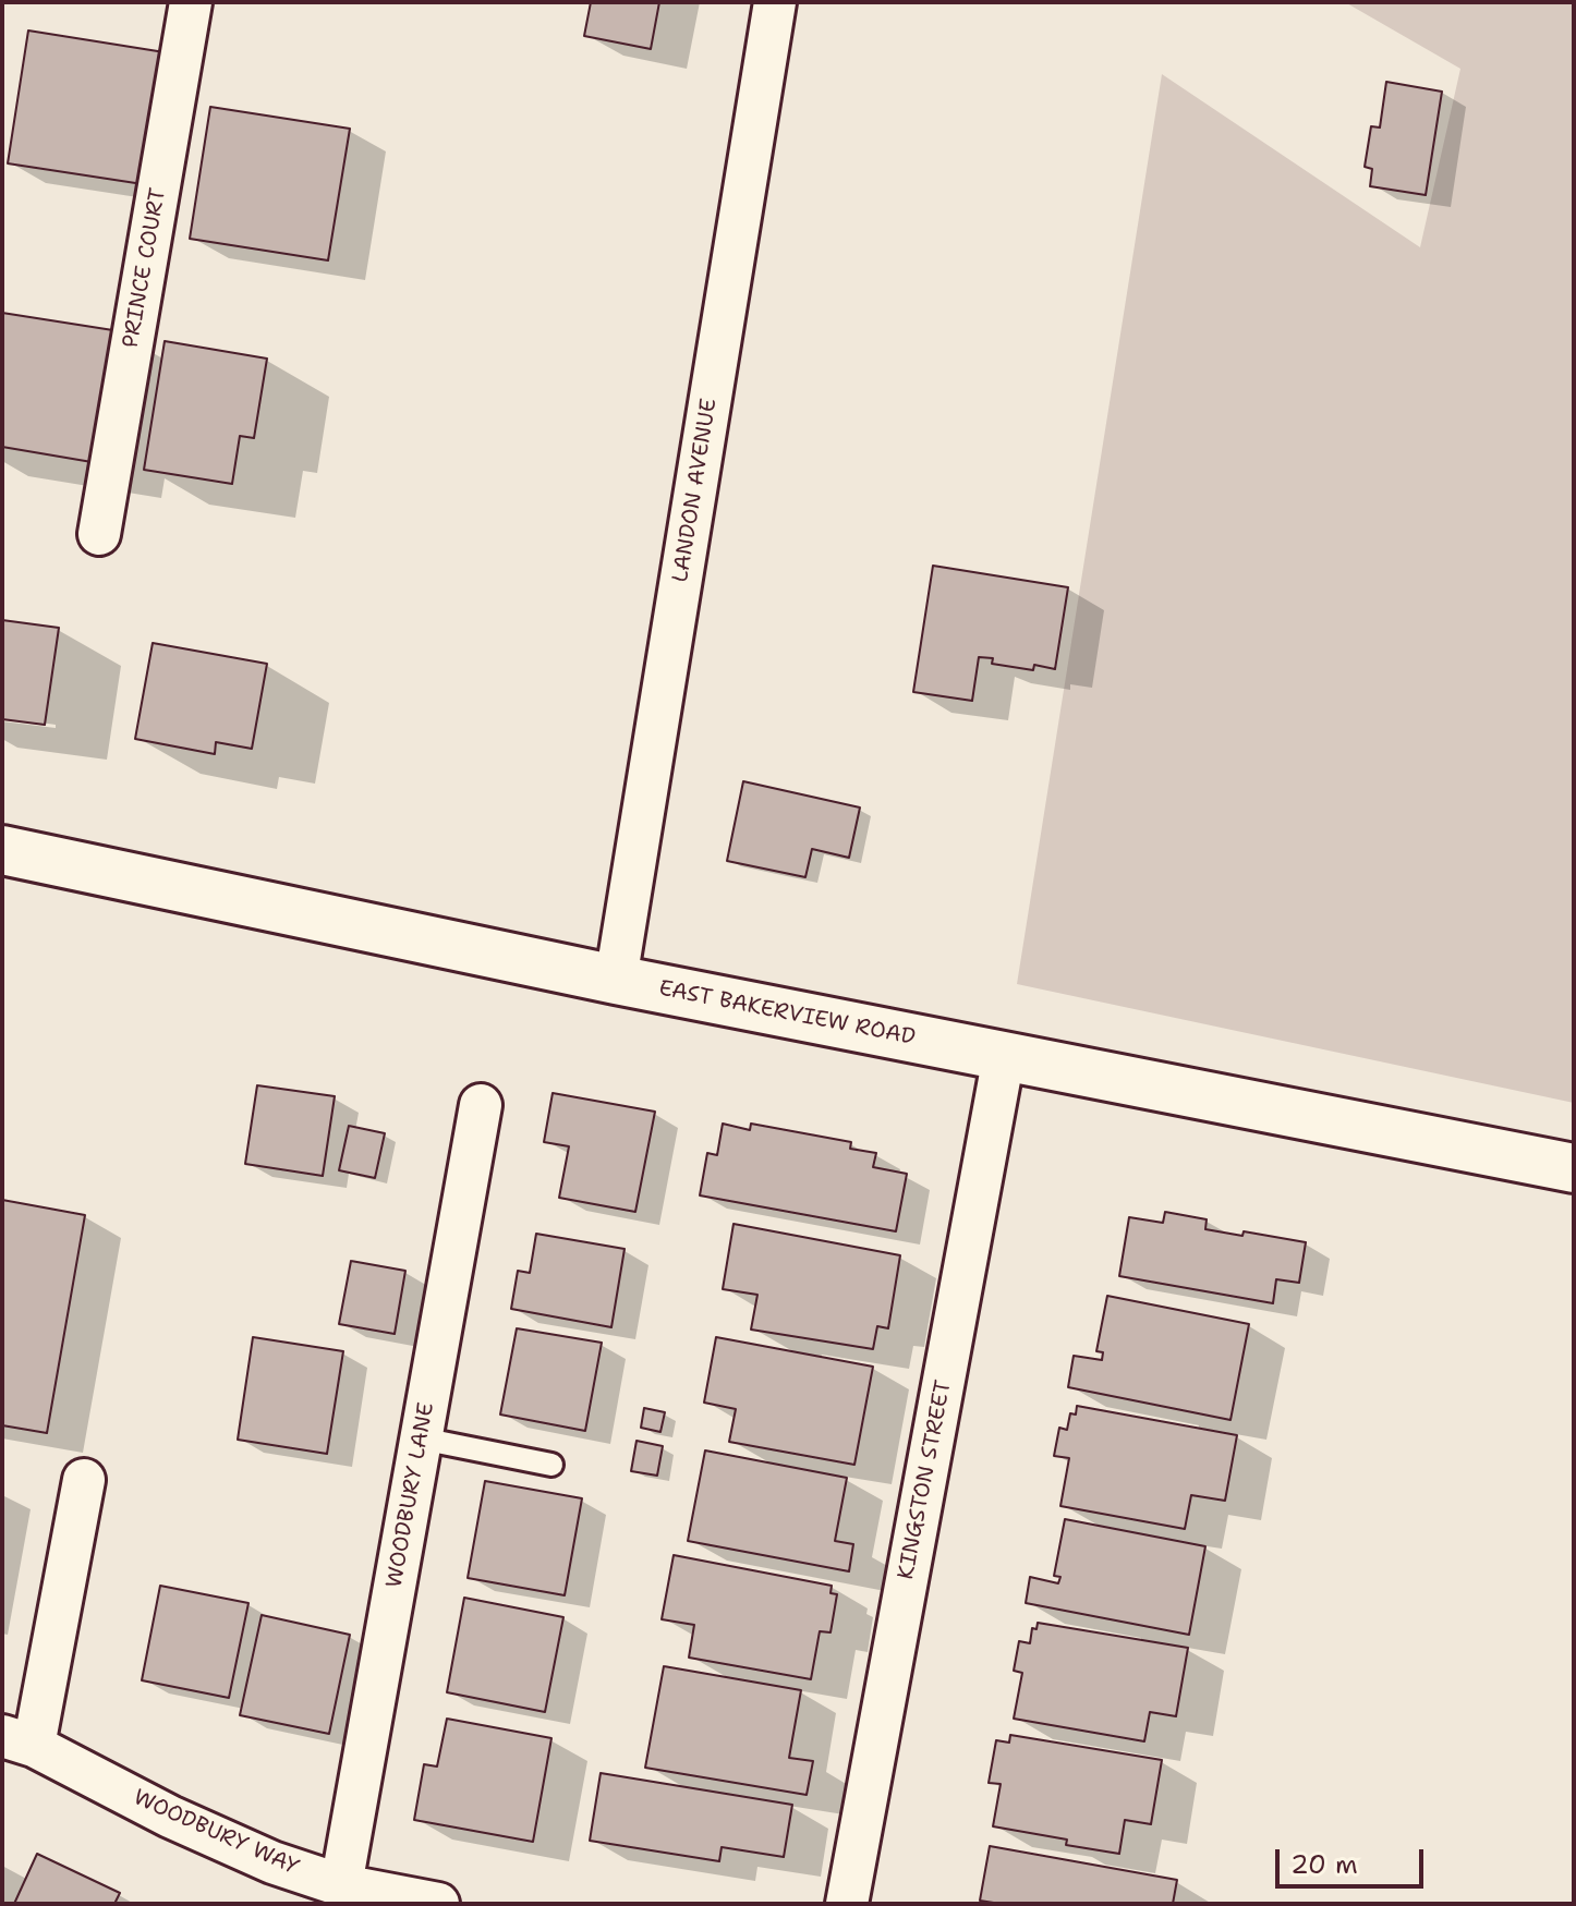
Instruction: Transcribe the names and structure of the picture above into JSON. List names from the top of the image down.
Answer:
{
  "streets": {
    "main road": ["EAST BAKERVIEW ROAD"],
    "street": [
      "PRINCE COURT",
      "LANDON AVENUE",
      "KINGSTON STREET",
      "WOODBURY LANE",
      "WOODBURY WAY"
    ]
  },
  "crossings": [
    ["LANDON AVENUE", "EAST BAKERVIEW ROAD"],
    ["EAST BAKERVIEW ROAD", "KINGSTON STREET"],
    ["WOODBURY LANE", "WOODBURY WAY"]
  ],
  "scale_bar": "20 m"
}
